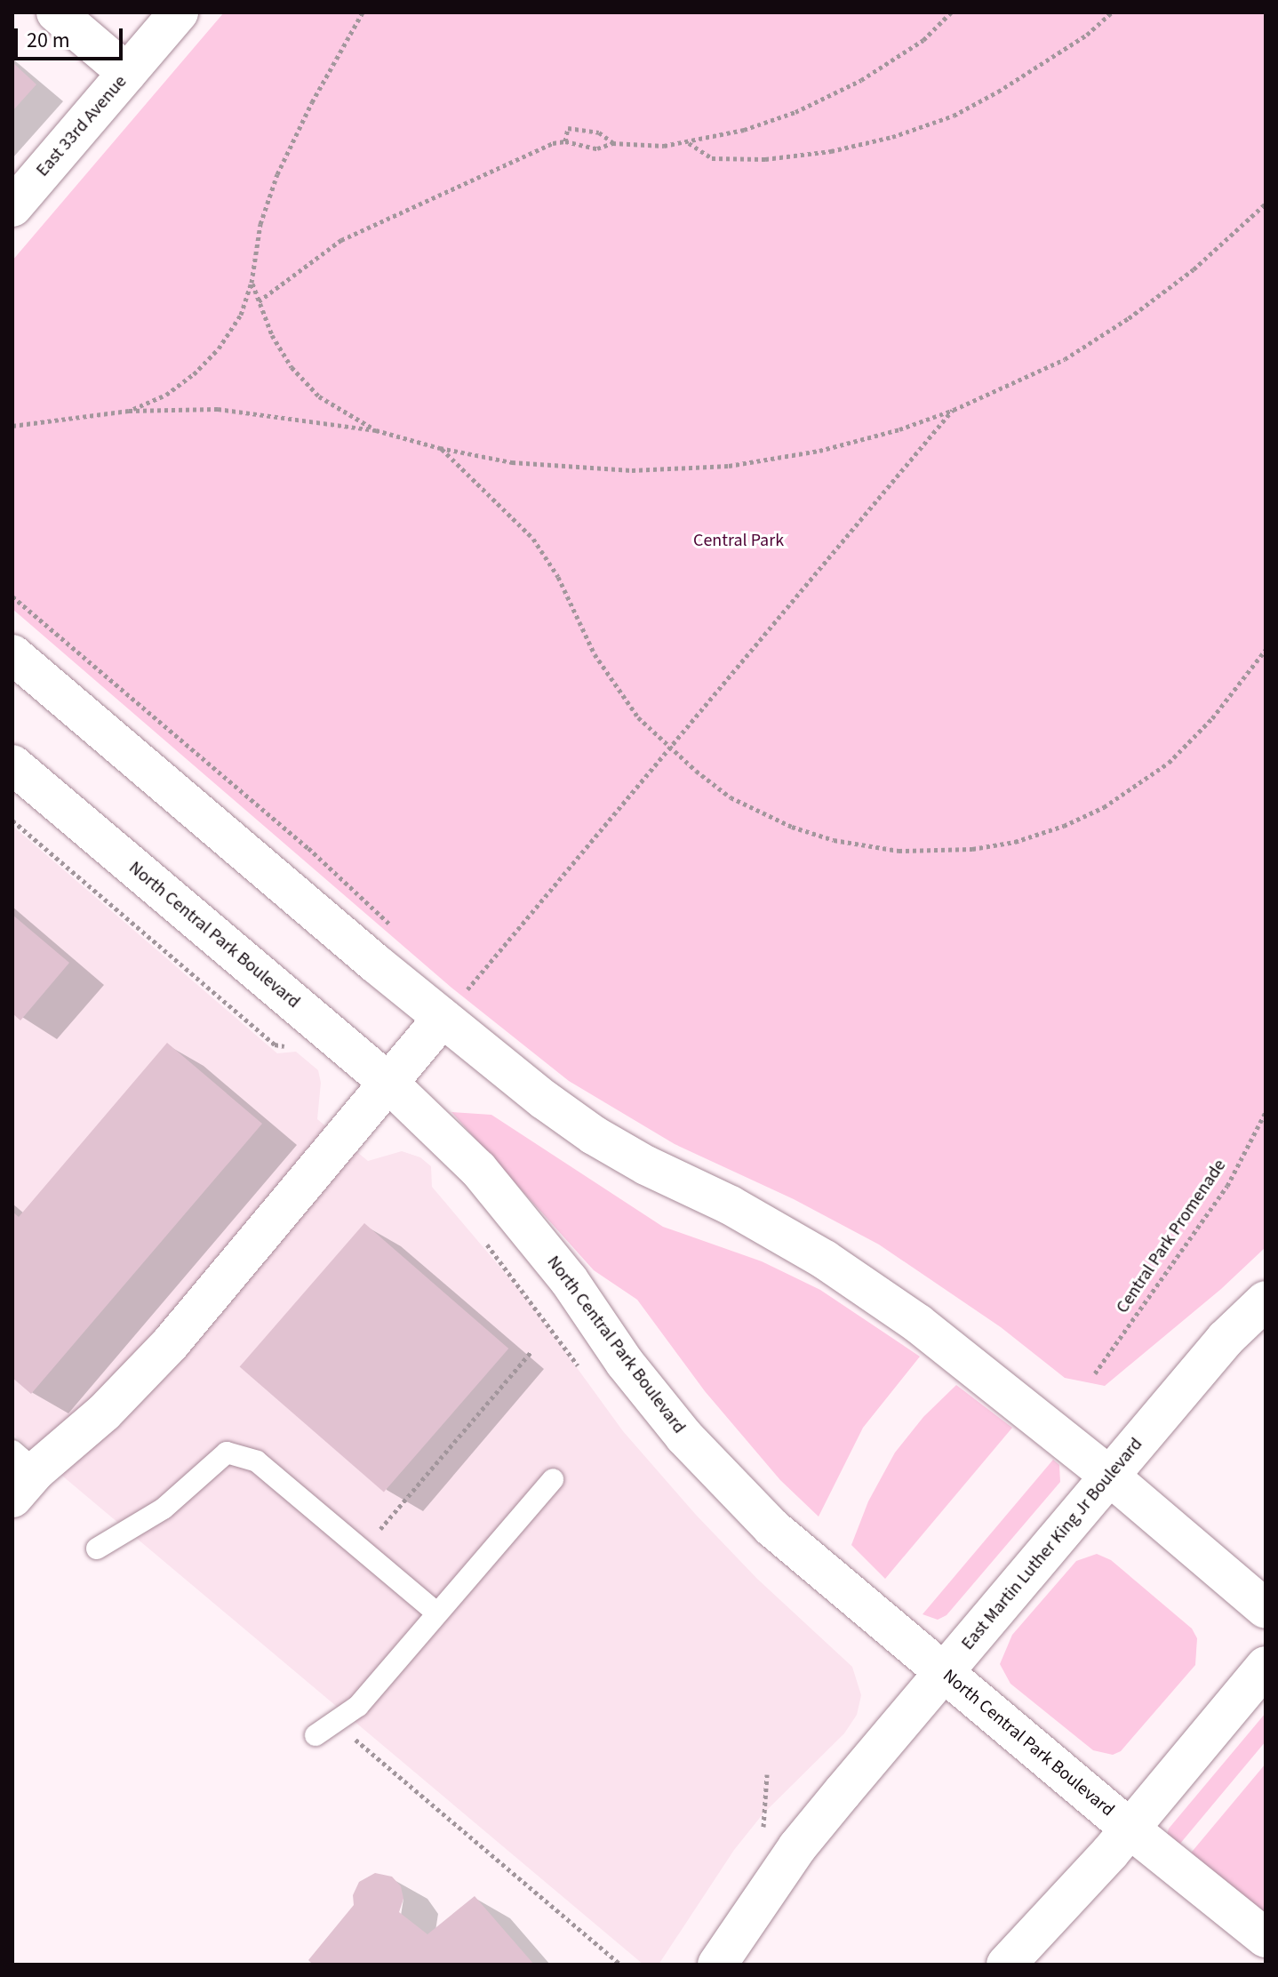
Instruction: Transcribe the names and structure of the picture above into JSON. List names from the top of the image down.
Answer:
{
  "streets": {
    "main road": ["East 33rd Avenue", "North Central Park Boulevard", "East Martin Luther King Jr Boulevard"],
    "path": ["Central Park Promenade"]
  },
  "crossings": [
    ["North Central Park Boulevard", "East Martin Luther King Jr Boulevard"]
  ],
  "parks": ["Central Park"],
  "scale_bar": "20 m"
}
